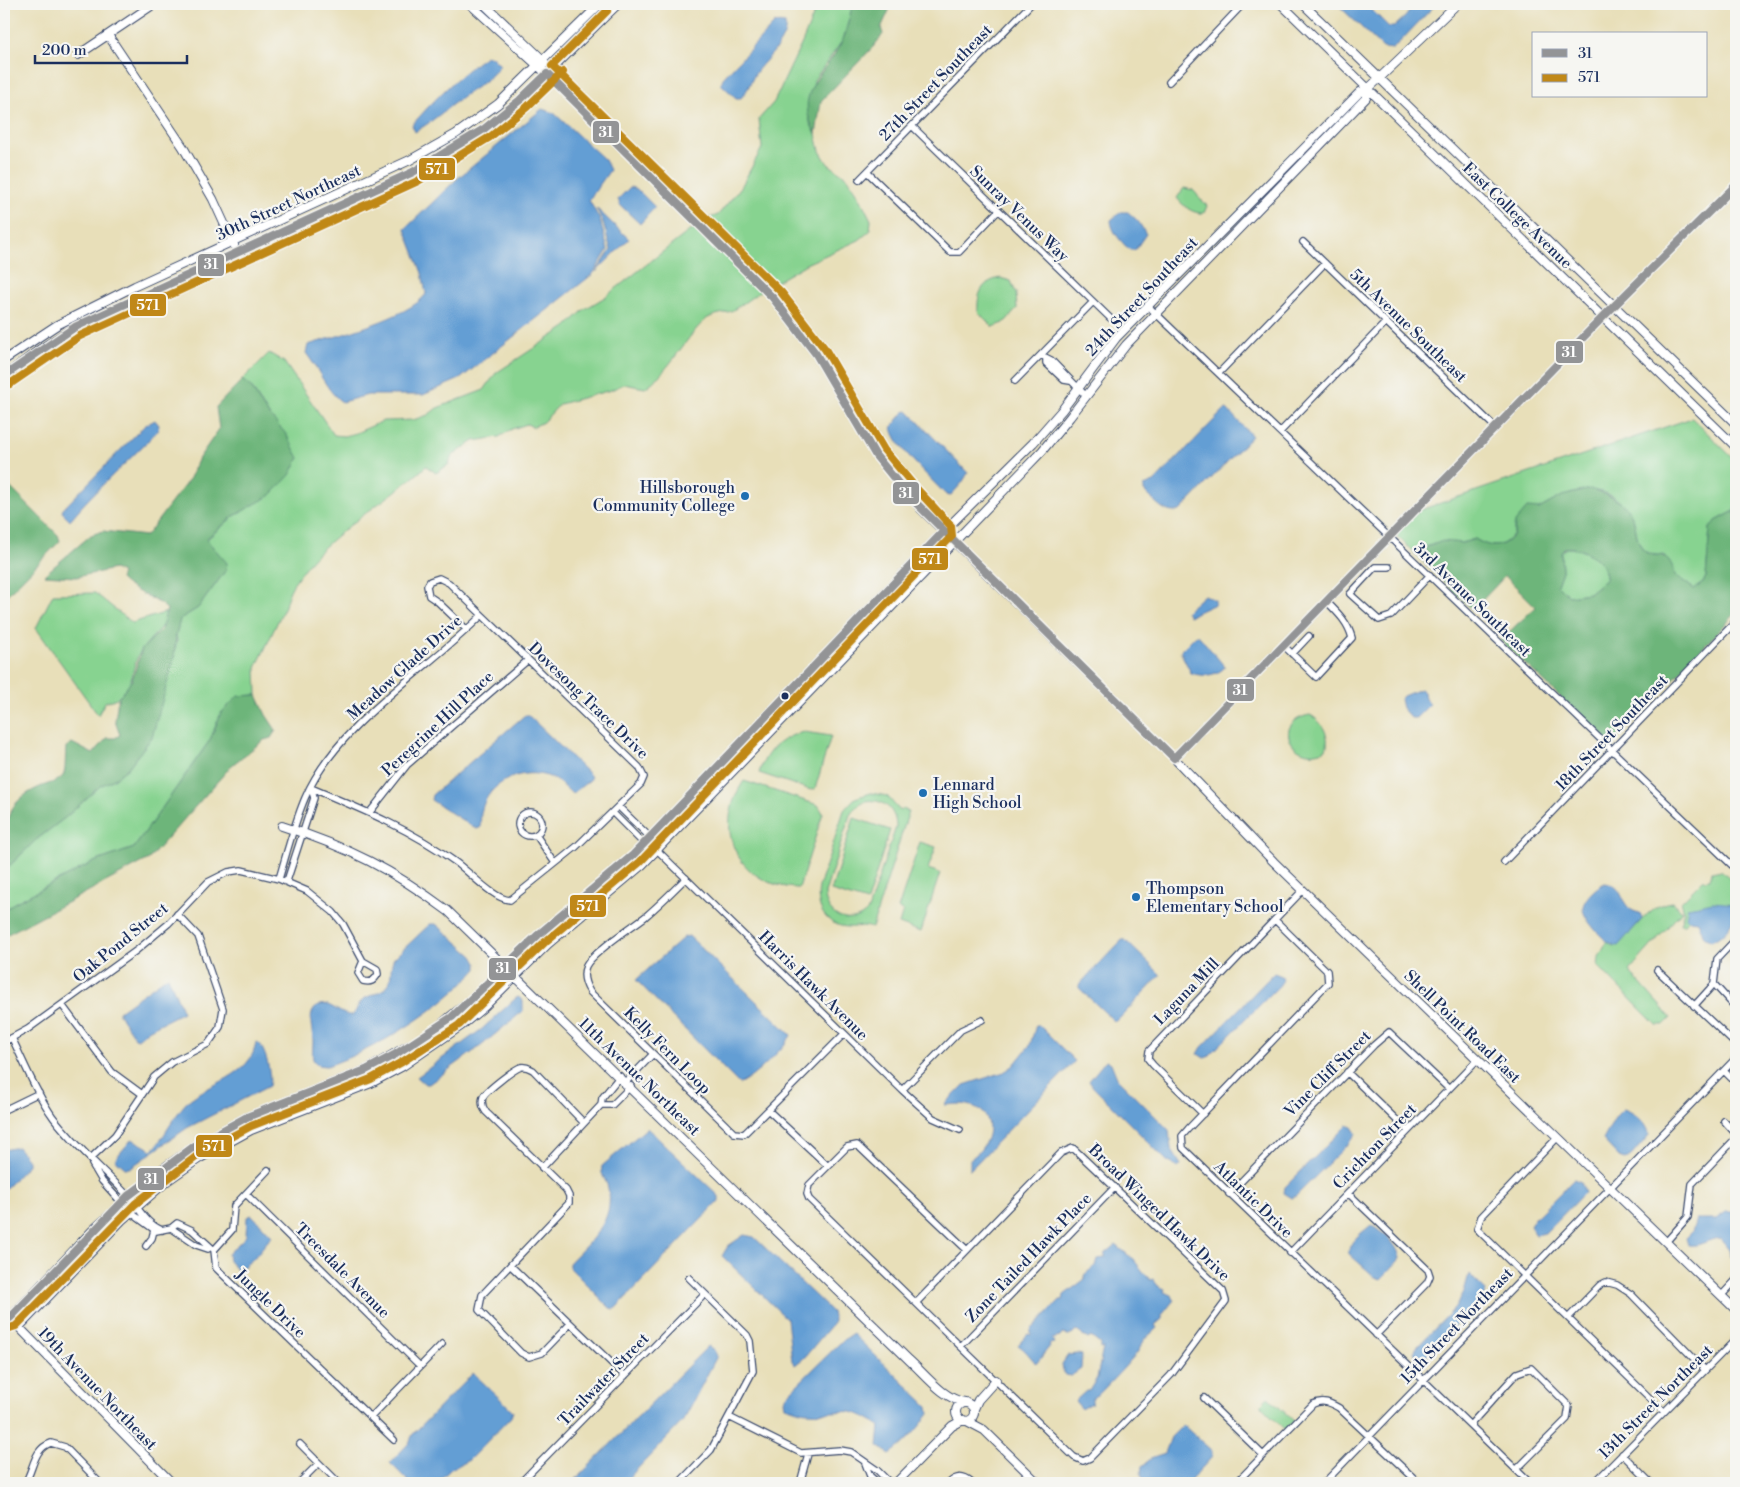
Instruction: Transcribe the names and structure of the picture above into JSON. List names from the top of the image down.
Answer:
{
  "streets": {
    "street": [
      "27th Street Southeast",
      "30th Street Northeast",
      "Sunray Venus Way",
      "East College Avenue",
      "24th Street Southeast",
      "5th Avenue Southeast",
      "3rd Avenue Southeast",
      "Meadow Glade Drive",
      "Dovesong Trace Drive",
      "Peregrine Hill Place",
      "18th Street Southeast",
      "Oak Pond Street",
      "Harris Hawk Avenue",
      "Laguna Mill",
      "Shell Point Road East",
      "Kelly Fern Loop",
      "Vine Cliff Street",
      "11th Avenue Northeast",
      "Crichton Street",
      "Atlantic Drive",
      "Broad Winged Hawk Drive",
      "Zone Tailed Hawk Place",
      "Treesdale Avenue",
      "Jungle Drive",
      "15th Street Northeast",
      "Trailwater Street",
      "19th Avenue Northeast",
      "13th Street Northeast"
    ]
  },
  "crossings": [
    ["27th Street Southeast", "Sunray Venus Way"],
    ["30th Street Northeast", "Shell Point Road East"],
    ["East College Avenue", "24th Street Southeast"],
    ["24th Street Southeast", "3rd Avenue Southeast"],
    ["24th Street Southeast", "Harris Hawk Avenue"],
    ["24th Street Southeast", "Shell Point Road East"],
    ["24th Street Southeast", "11th Avenue Northeast"],
    ["24th Street Southeast", "19th Avenue Northeast"],
    ["3rd Avenue Southeast", "18th Street Southeast"],
    ["Meadow Glade Drive", "Dovesong Trace Drive"],
    ["Meadow Glade Drive", "Oak Pond Street"],
    ["Meadow Glade Drive", "11th Avenue Northeast"],
    ["Dovesong Trace Drive", "Peregrine Hill Place"],
    ["Harris Hawk Avenue", "Kelly Fern Loop"],
    ["Laguna Mill", "Shell Point Road East"],
    ["Laguna Mill", "Atlantic Drive"],
    ["Shell Point Road East", "Crichton Street"],
    ["Shell Point Road East", "15th Street Northeast"],
    ["Vine Cliff Street", "Crichton Street"],
    ["Vine Cliff Street", "Atlantic Drive"],
    ["Crichton Street", "Atlantic Drive"],
    ["Atlantic Drive", "15th Street Northeast"],
    ["Broad Winged Hawk Drive", "Zone Tailed Hawk Place"]
  ],
  "places": ["Hillsborough Community College", "Lennard High School", "Thompson Elementary School"],
  "lines": ["transit line 571", "transit line 31"],
  "legend": ["31", "571"],
  "scale_bar": "200 m"
}
